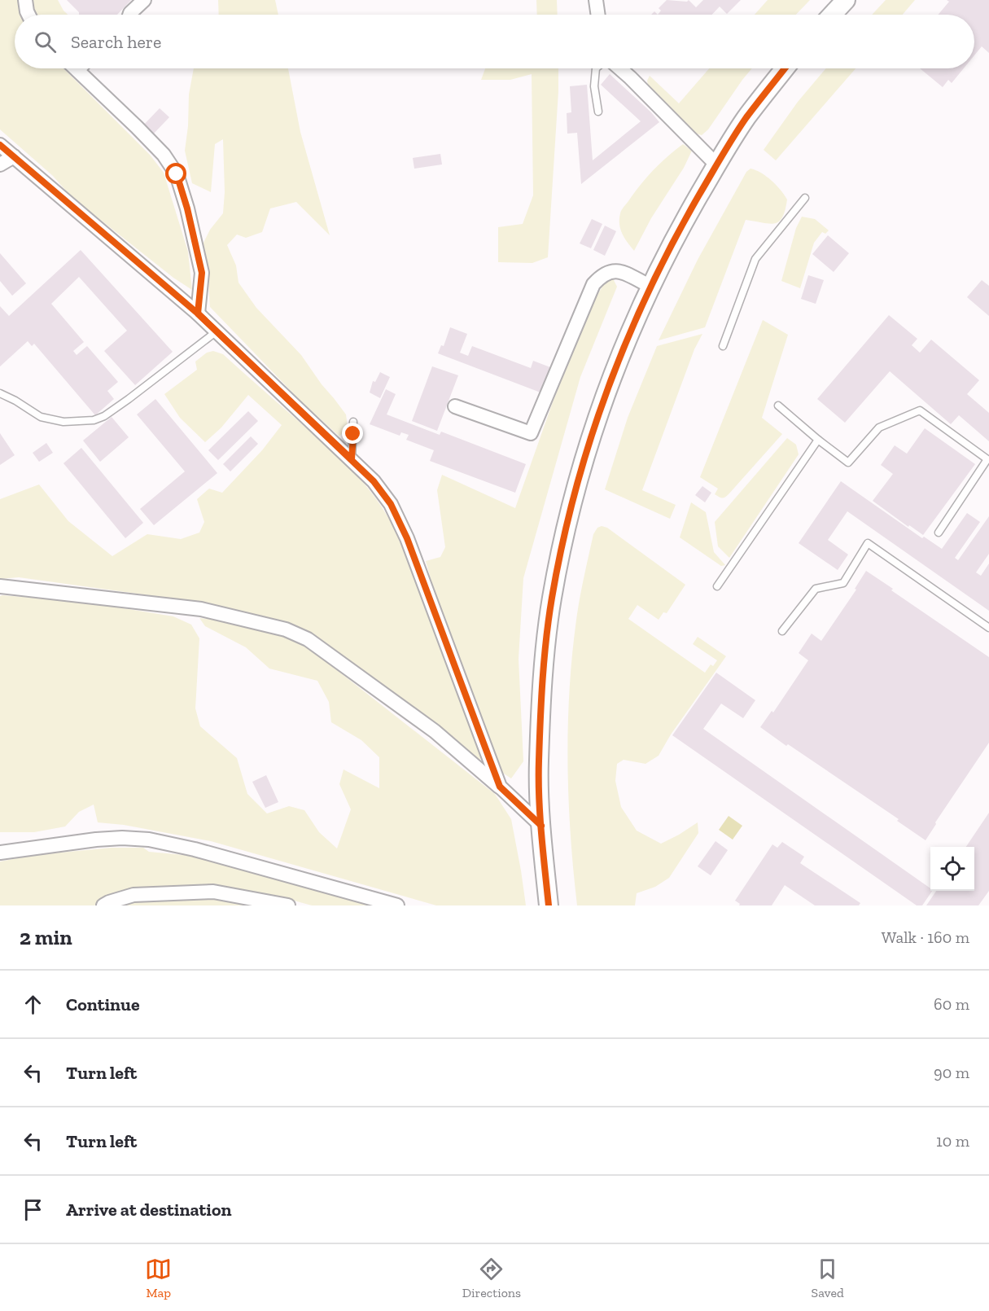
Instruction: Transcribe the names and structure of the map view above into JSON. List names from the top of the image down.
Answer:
{
  "page": {
    "search": "Search here",
    "heading": ["2 min", "Walk · 160 m"],
    "list": [
      ["Continue", "60 m"],
      ["Turn left", "90 m"],
      ["Turn left", "10 m"],
      "Arrive at destination"
    ],
    "nav": ["Map", "Directions", "Saved"]
  }
}
